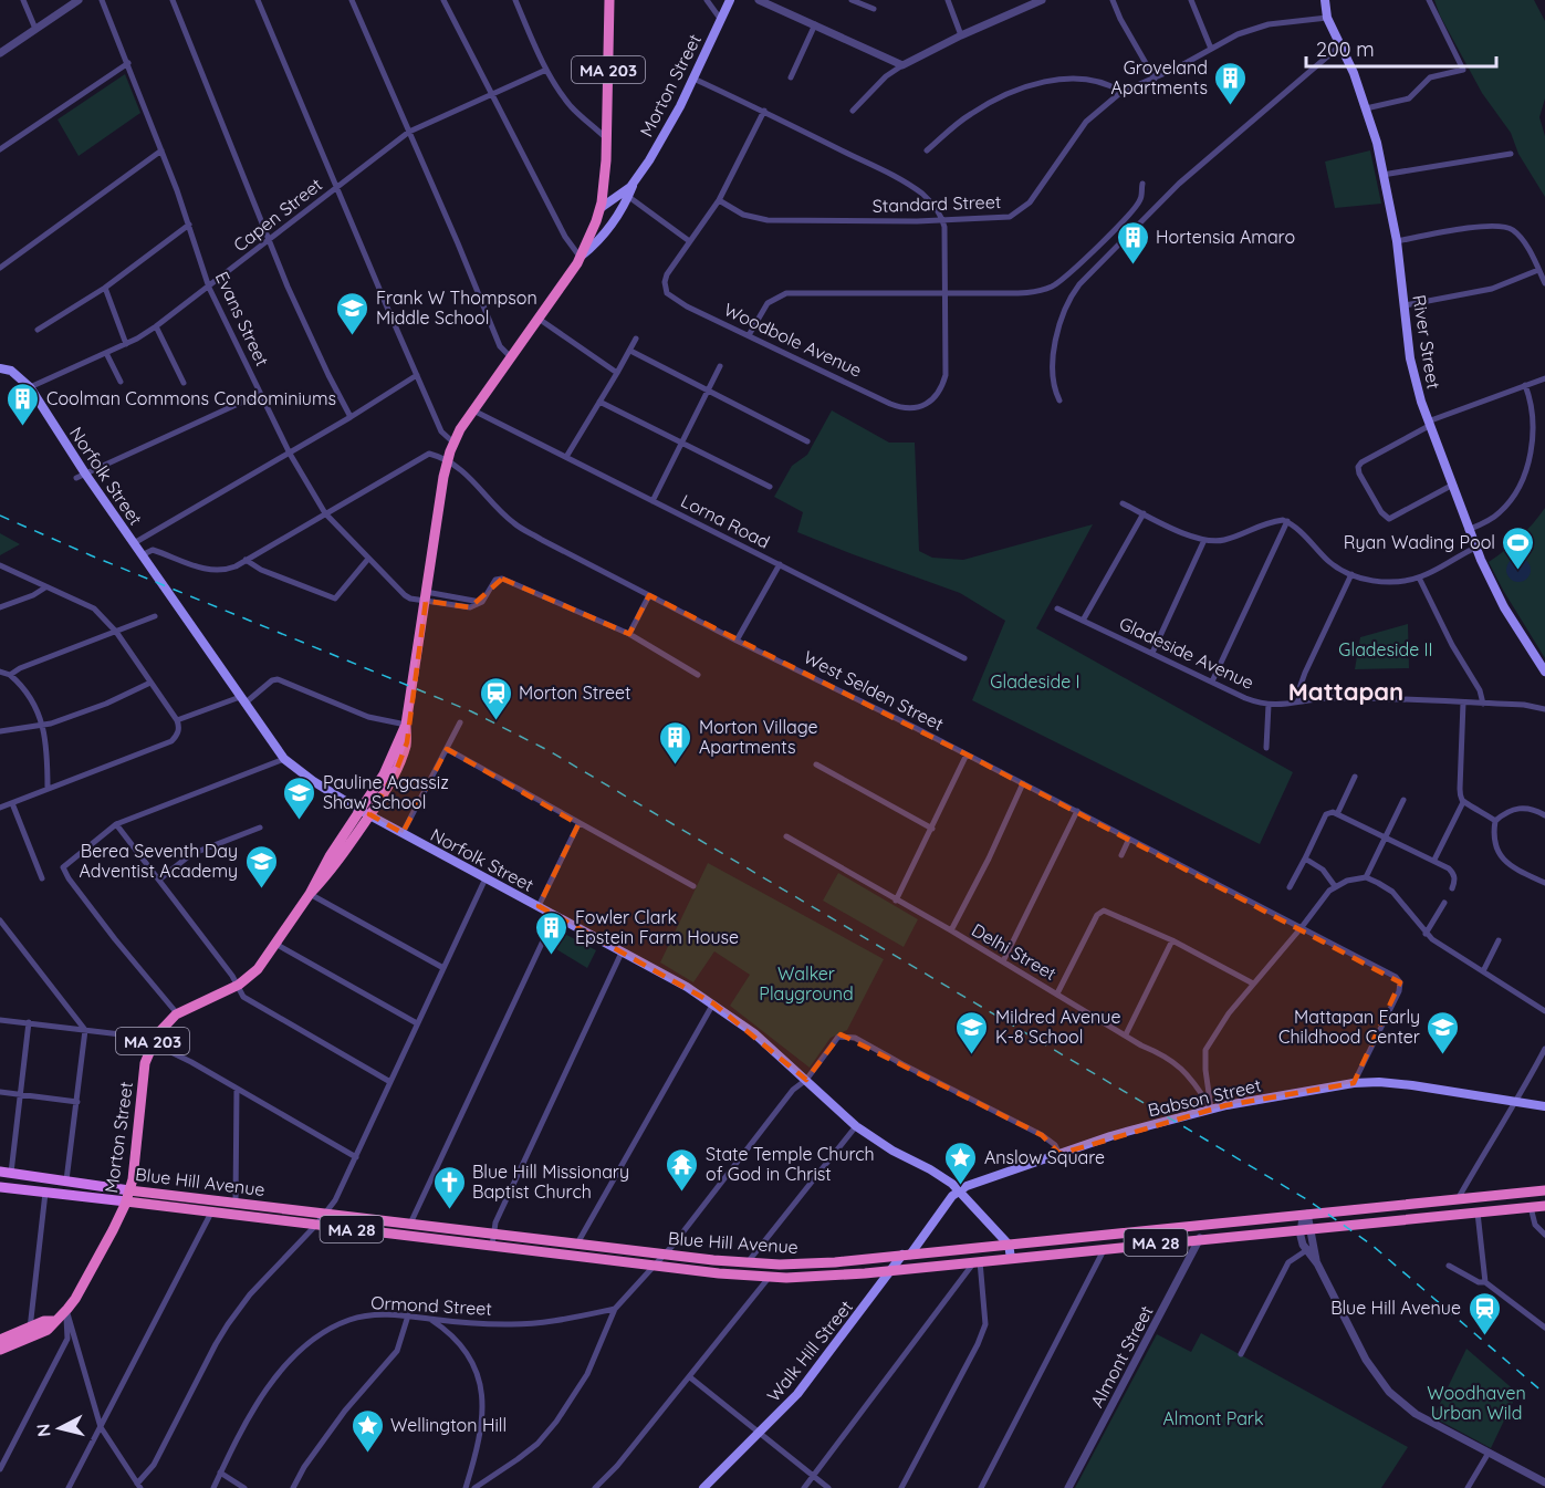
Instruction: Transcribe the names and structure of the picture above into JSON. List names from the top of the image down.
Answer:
{
  "streets": {
    "highway": [
      "MA 203",
      "Morton Street",
      "Blue Hill Avenue",
      "MA 28"
    ],
    "main road": [
      "River Street",
      "Norfolk Street",
      "Babson Street",
      "Walk Hill Street"
    ],
    "street": [
      "Standard Street",
      "Capen Street",
      "Evans Street",
      "Woodbole Avenue",
      "Lorna Road",
      "Gladeside Avenue",
      "West Selden Street",
      "Delhi Street",
      "Ormond Street",
      "Almont Street"
    ]
  },
  "crossings": [
    ["MA 203", "Morton Street"],
    ["Morton Street", "Evans Street"],
    ["Morton Street", "Norfolk Street"],
    ["Morton Street", "Lorna Road"],
    ["Morton Street", "West Selden Street"],
    ["Morton Street", "Blue Hill Avenue"],
    ["Standard Street", "Woodbole Avenue"],
    ["Standard Street", "River Street"],
    ["Capen Street", "Evans Street"],
    ["Capen Street", "Norfolk Street"],
    ["Norfolk Street", "Babson Street"],
    ["Norfolk Street", "Blue Hill Avenue"],
    ["West Selden Street", "Babson Street"],
    ["Delhi Street", "Babson Street"],
    ["Babson Street", "Blue Hill Avenue"],
    ["Babson Street", "Walk Hill Street"],
    ["Blue Hill Avenue", "Walk Hill Street"],
    ["Blue Hill Avenue", "Almont Street"]
  ],
  "districts": ["Mattapan"],
  "parks": [
    "Gladeside II",
    "Gladeside I",
    "Walker Playground",
    "Woodhaven Urban Wild",
    "Almont Park"
  ],
  "places": {
    "building": [
      "Groveland Apartments",
      "Hortensia Amaro",
      "Coolman Commons Condominiums",
      "Morton Village Apartments",
      "Fowler Clark Epstein Farm House"
    ],
    "school or university": [
      "Frank W Thompson Middle School",
      "Pauline Agassiz Shaw School",
      "Berea Seventh Day Adventist Academy",
      "Mildred Avenue K-8 School",
      "Mattapan Early Childhood Center"
    ],
    "sports": ["Ryan Wading Pool"],
    "station": ["Morton Street", "Blue Hill Avenue"],
    "place": ["Anslow Square", "Wellington Hill"],
    "temple": ["State Temple Church of God in Christ"],
    "church": ["Blue Hill Missionary Baptist Church"]
  },
  "scale_bar": "200 m",
  "north": "left"
}
